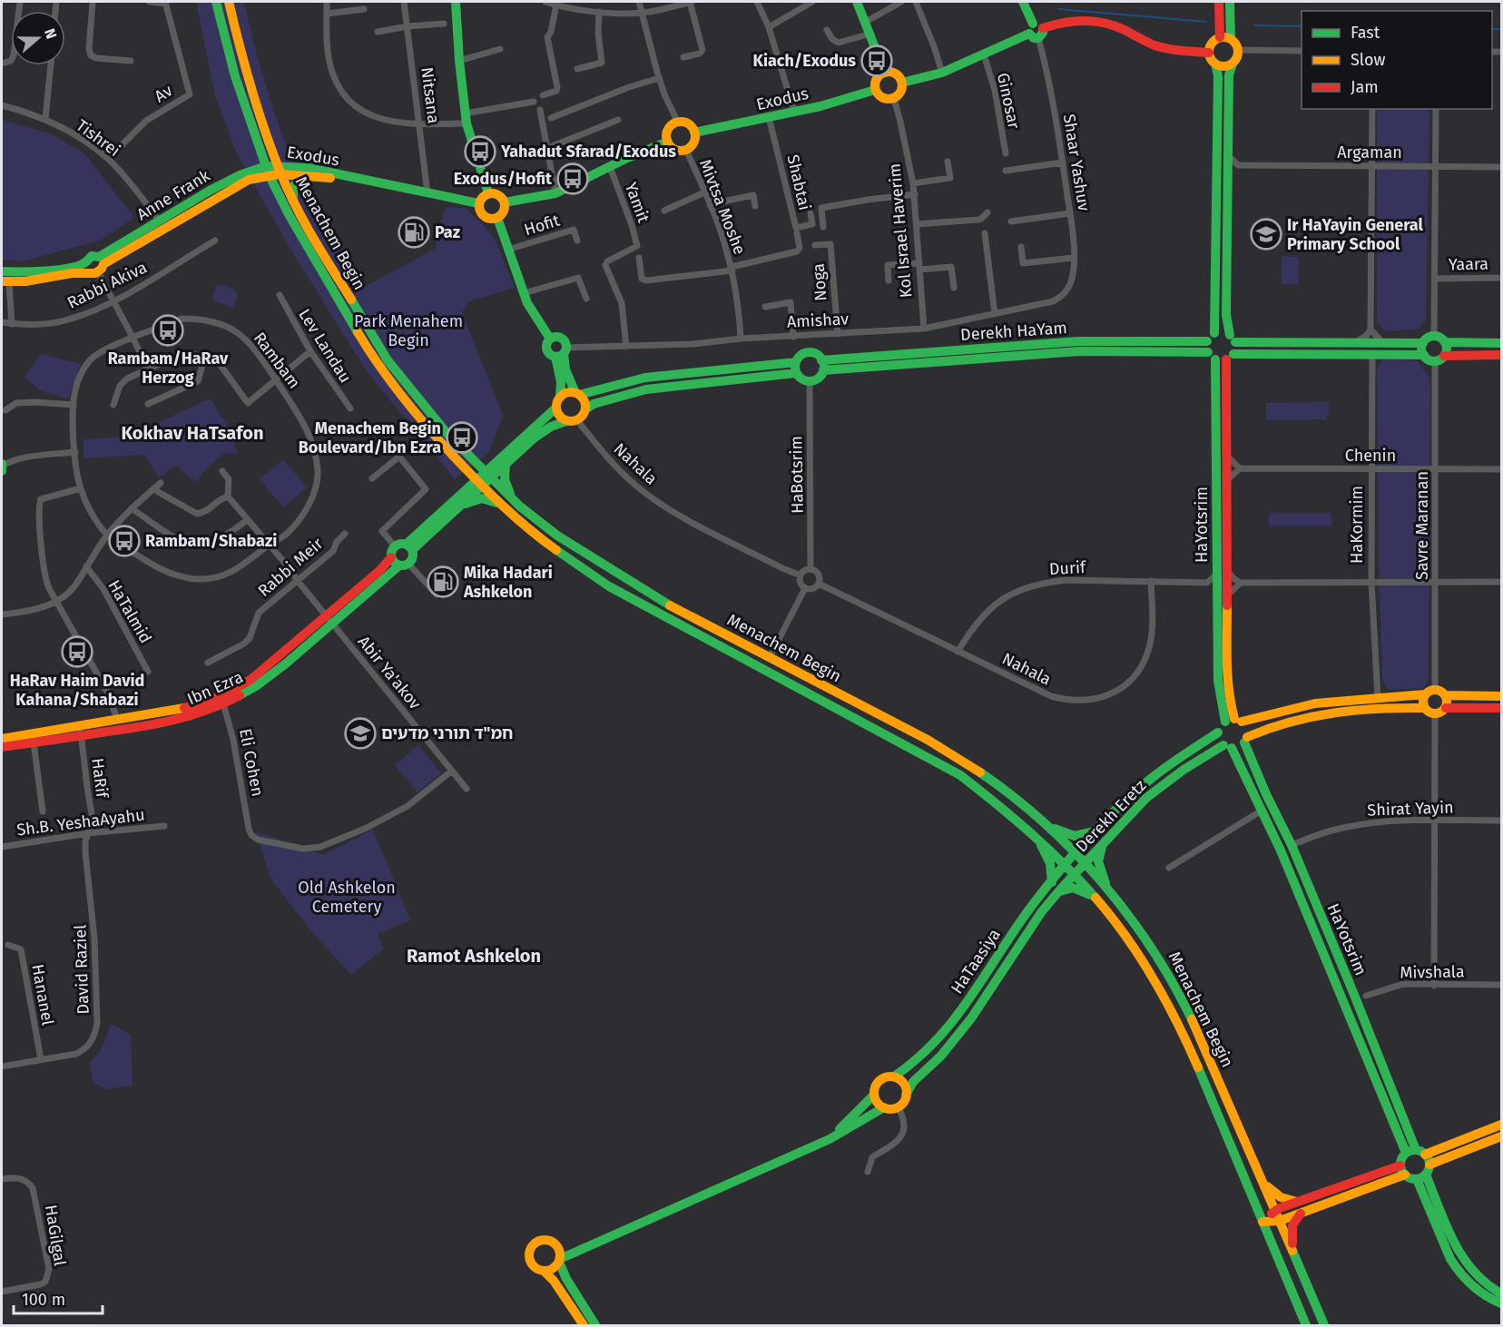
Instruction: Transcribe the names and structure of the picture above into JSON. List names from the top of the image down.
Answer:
{
  "streets": {
    "street": [
      "Av",
      "Nitsana",
      "Exodus",
      "Ginosar",
      "Tishrei",
      "Argaman",
      "Shaar Yashuv",
      "Shabtai",
      "Anne Frank",
      "Yamit",
      "Mivtsa Moshe",
      "Hofit",
      "Kol Israel Haverim",
      "Menachem Begin",
      "Yaara",
      "Noga",
      "Rabbi Akiva",
      "Amishav",
      "Derekh HaYam",
      "Lev Landau",
      "Rambam",
      "Chenin",
      "Nahala",
      "HaBotsrim",
      "HaYotsrim",
      "HaKormim",
      "Savre Maranan",
      "Rabbi Meir",
      "Durif",
      "HaTalmid",
      "Abir Ya'akov",
      "Ibn Ezra",
      "Eli Cohen",
      "HaRif",
      "Shirat Yayin",
      "Derekh Eretz",
      "Sh.B. YeshaAyahu",
      "HaTaasiya",
      "David Raziel",
      "Mivshala",
      "Hananel",
      "HaGilgal"
    ]
  },
  "crossings": [
    ["Av", "Tishrei"],
    ["Nitsana", "Exodus"],
    ["Exodus", "Shabtai"],
    ["Exodus", "Anne Frank"],
    ["Exodus", "Mivtsa Moshe"],
    ["Exodus", "Kol Israel Haverim"],
    ["Exodus", "Menachem Begin"],
    ["Tishrei", "Anne Frank"],
    ["Shaar Yashuv", "Amishav"],
    ["Anne Frank", "Menachem Begin"],
    ["Yamit", "Amishav"],
    ["Mivtsa Moshe", "Noga"],
    ["Mivtsa Moshe", "Amishav"],
    ["Kol Israel Haverim", "Amishav"],
    ["Menachem Begin", "Derekh Eretz"],
    ["Menachem Begin", "HaTaasiya"],
    ["Noga", "Amishav"],
    ["Derekh HaYam", "HaBotsrim"],
    ["Derekh HaYam", "HaYotsrim"],
    ["Rambam", "Abir Ya'akov"],
    ["Chenin", "HaKormim"],
    ["Chenin", "Savre Maranan"],
    ["Nahala", "HaBotsrim"],
    ["Nahala", "Durif"],
    ["HaYotsrim", "Shirat Yayin"],
    ["HaYotsrim", "Derekh Eretz"],
    ["Rabbi Meir", "Abir Ya'akov"],
    ["Abir Ya'akov", "Ibn Ezra"],
    ["Abir Ya'akov", "Eli Cohen"],
    ["Ibn Ezra", "Eli Cohen"],
    ["Ibn Ezra", "HaRif"],
    ["HaRif", "Sh.B. YeshaAyahu"],
    ["HaRif", "David Raziel"],
    ["Derekh Eretz", "HaTaasiya"],
    ["Sh.B. YeshaAyahu", "David Raziel"],
    ["David Raziel", "Hananel"]
  ],
  "districts": ["Kokhav HaTsafon", "Ramot Ashkelon"],
  "parks": ["Park Menahem Begin", "Old Ashkelon Cemetery"],
  "places": {
    "bus stop": [
      "Kiach/Exodus",
      "Yahadut Sfarad/Exodus",
      "Exodus/Hofit",
      "Rambam/HaRav Herzog",
      "Menachem Begin Boulevard/Ibn Ezra",
      "Rambam/Shabazi",
      "HaRav Haim David Kahana/Shabazi"
    ],
    "fuel station": ["Paz", "Mika Hadari Ashkelon"],
    "school or university": ["Ir HaYayin General Primary School", "חמ\"ד תורני מדעים"]
  },
  "legend": ["Fast", "Slow", "Jam"],
  "scale_bar": "100 m",
  "north": "right"
}
